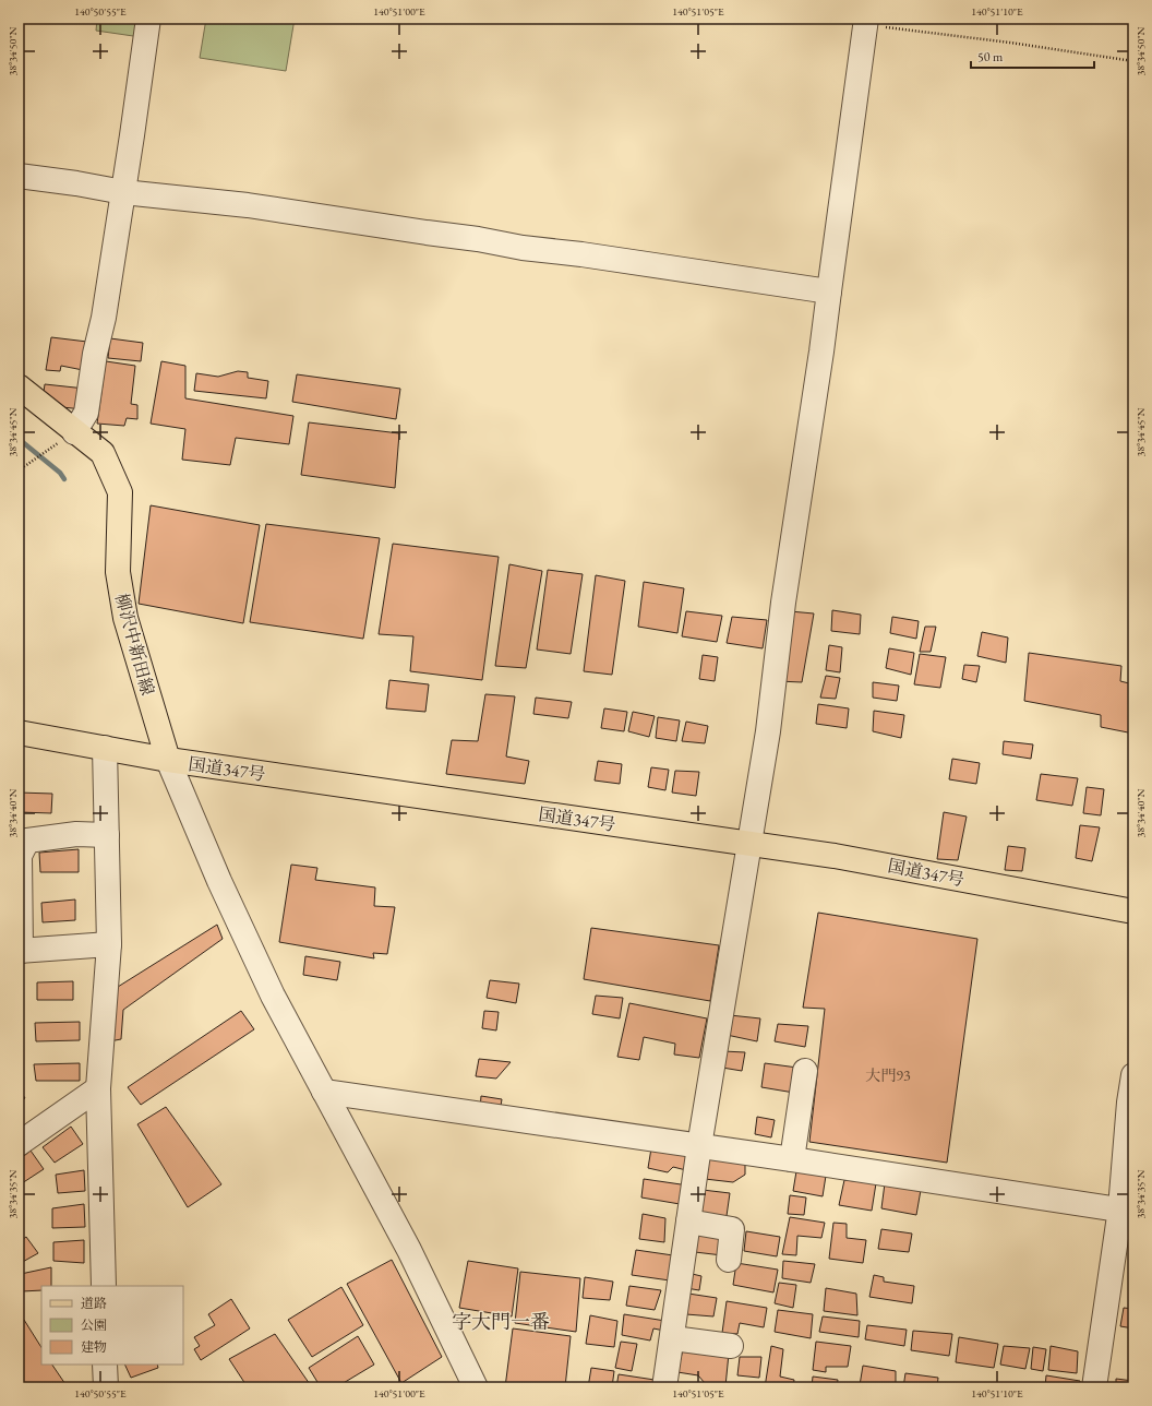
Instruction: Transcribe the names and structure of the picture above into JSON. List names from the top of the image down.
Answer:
{
  "streets": {
    "main road": ["柳沢中新田線", "国道347号"]
  },
  "crossings": [
    ["柳沢中新田線", "国道347号"]
  ],
  "districts": ["字大門一番"],
  "house_numbers": ["大門93"],
  "legend": ["道路", "公園", "建物"],
  "scale_bar": "50 m",
  "coordinates": [
    "140°50'55\"E",
    "140°51'00\"E",
    "140°51'05\"E",
    "140°51'10\"E",
    "38°34'50\"N",
    "38°34'45\"N",
    "38°34'40\"N",
    "38°34'35\"N"
  ]
}
